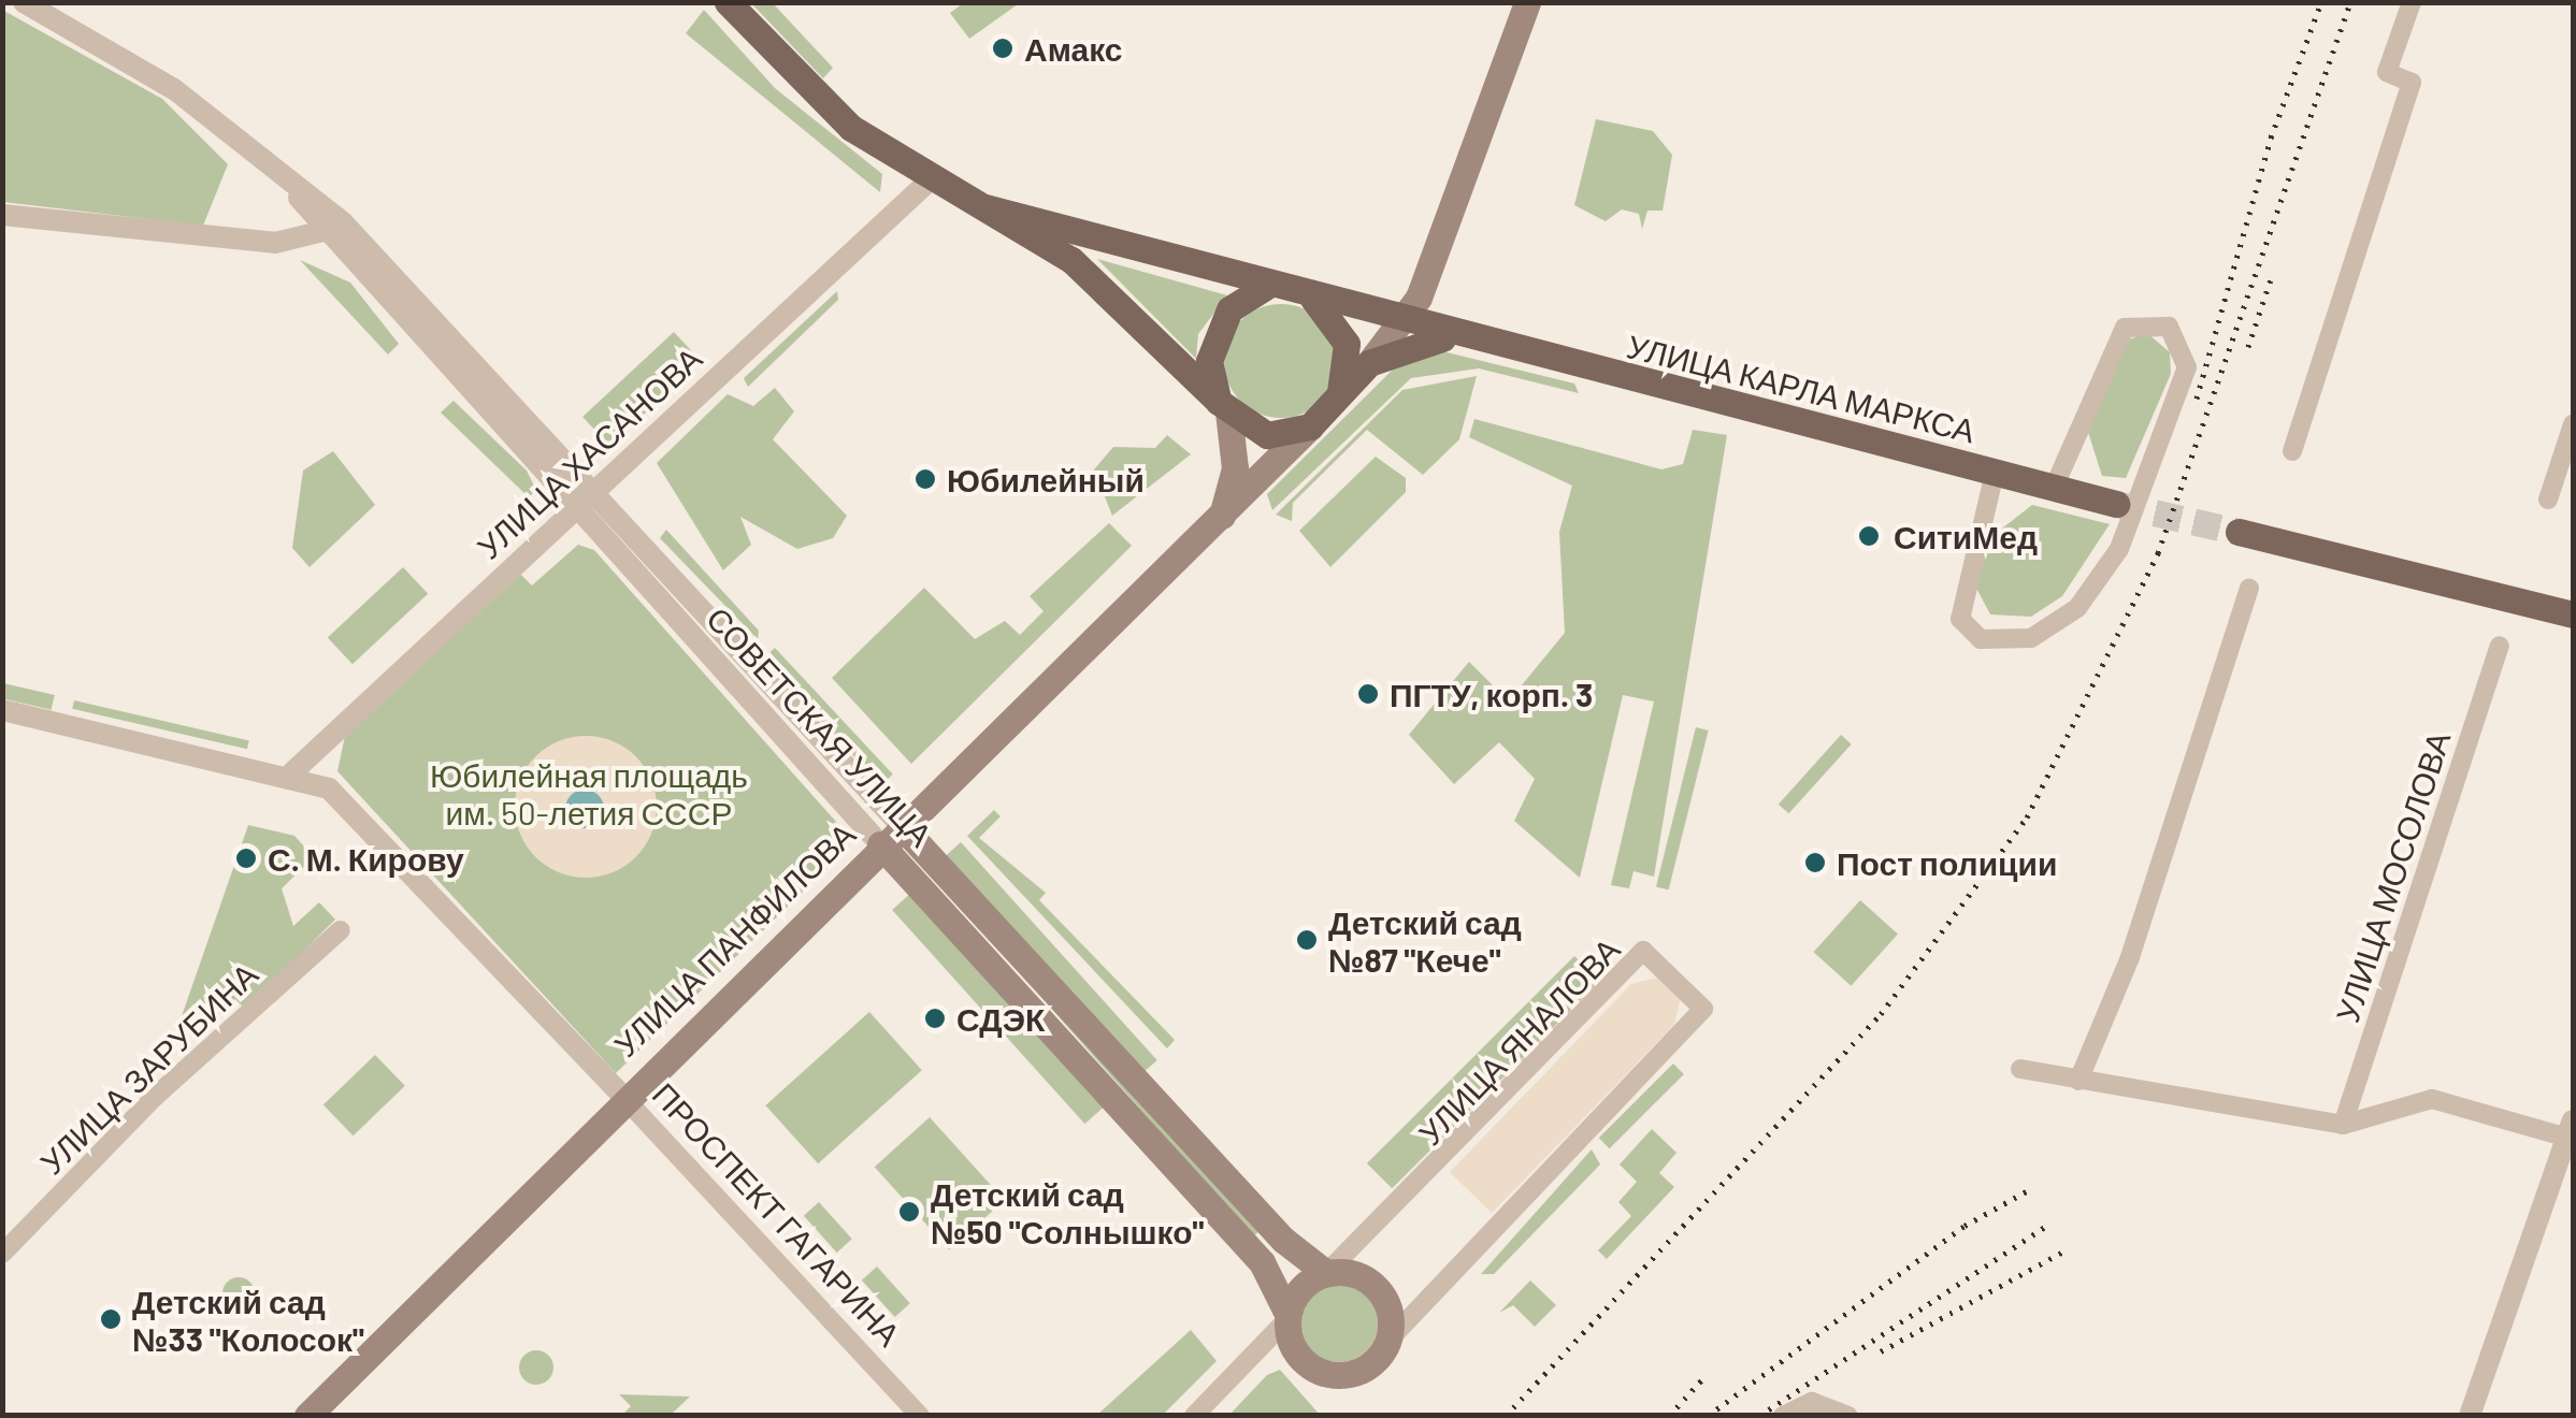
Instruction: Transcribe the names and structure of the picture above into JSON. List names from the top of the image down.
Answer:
{
  "streets": {
    "main road": ["УЛИЦА КАРЛА МАРКСА", "СОВЕТСКАЯ УЛИЦА", "УЛИЦА ПАНФИЛОВА"],
    "street": [
      "УЛИЦА ХАСАНОВА",
      "УЛИЦА МОСОЛОВА",
      "УЛИЦА ЯНАЛОВА",
      "УЛИЦА ЗАРУБИНА",
      "ПРОСПЕКТ ГАГАРИНА"
    ]
  },
  "crossings": [
    ["УЛИЦА КАРЛА МАРКСА", "УЛИЦА ПАНФИЛОВА"],
    ["УЛИЦА ХАСАНОВА", "СОВЕТСКАЯ УЛИЦА"],
    ["УЛИЦА ХАСАНОВА", "ПРОСПЕКТ ГАГАРИНА"],
    ["СОВЕТСКАЯ УЛИЦА", "УЛИЦА ПАНФИЛОВА"],
    ["СОВЕТСКАЯ УЛИЦА", "УЛИЦА ЯНАЛОВА"],
    ["УЛИЦА ПАНФИЛОВА", "ПРОСПЕКТ ГАГАРИНА"]
  ],
  "parks": ["Юбилейная площадь им. 50-летия СССР"],
  "places": [
    "Амакс",
    "Юбилейный",
    "СитиМед",
    "ПГТУ, корп. 3",
    "С. М. Кирову",
    "Пост полиции",
    "Детский сад №87 \"Кече\"",
    "СДЭК",
    "Детский сад №50 \"Солнышко\"",
    "Детский сад №33 \"Колосок\""
  ]
}
